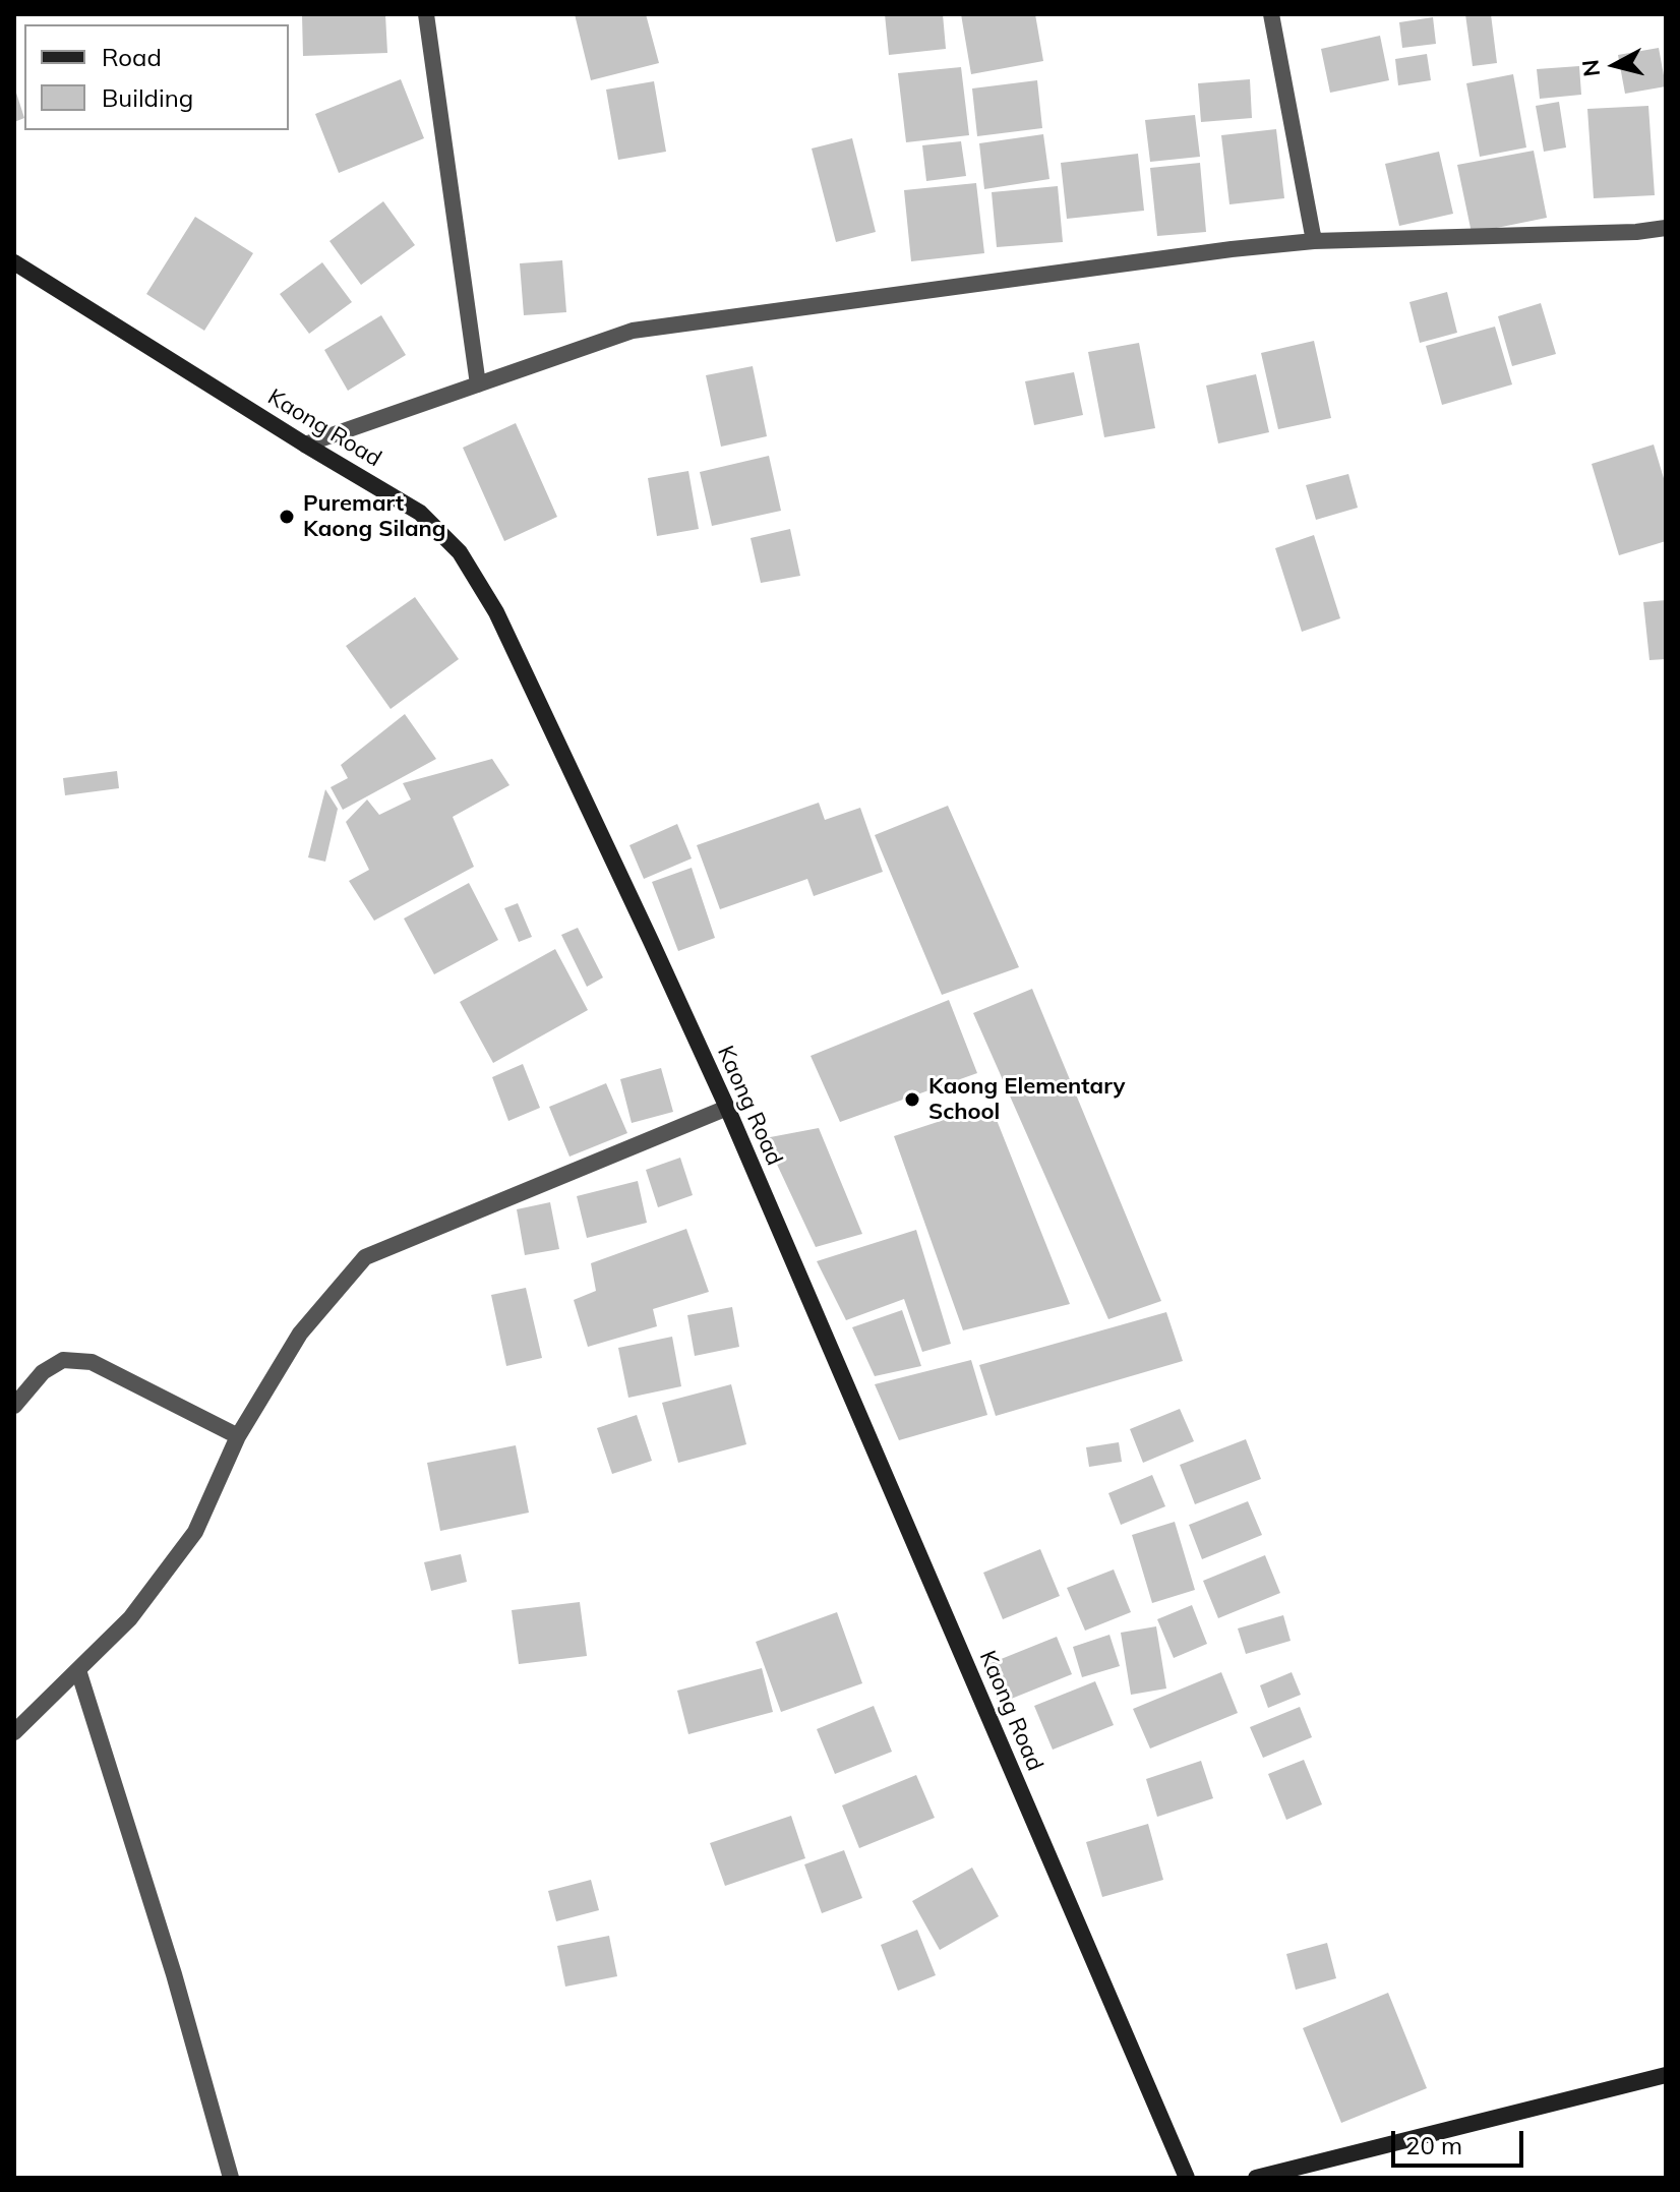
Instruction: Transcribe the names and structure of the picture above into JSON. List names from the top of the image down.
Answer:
{
  "streets": {
    "main road": ["Kaong Road"]
  },
  "places": ["Puremart Kaong Silang", "Kaong Elementary School"],
  "legend": ["Road", "Building"],
  "scale_bar": "20 m",
  "north": "left"
}
